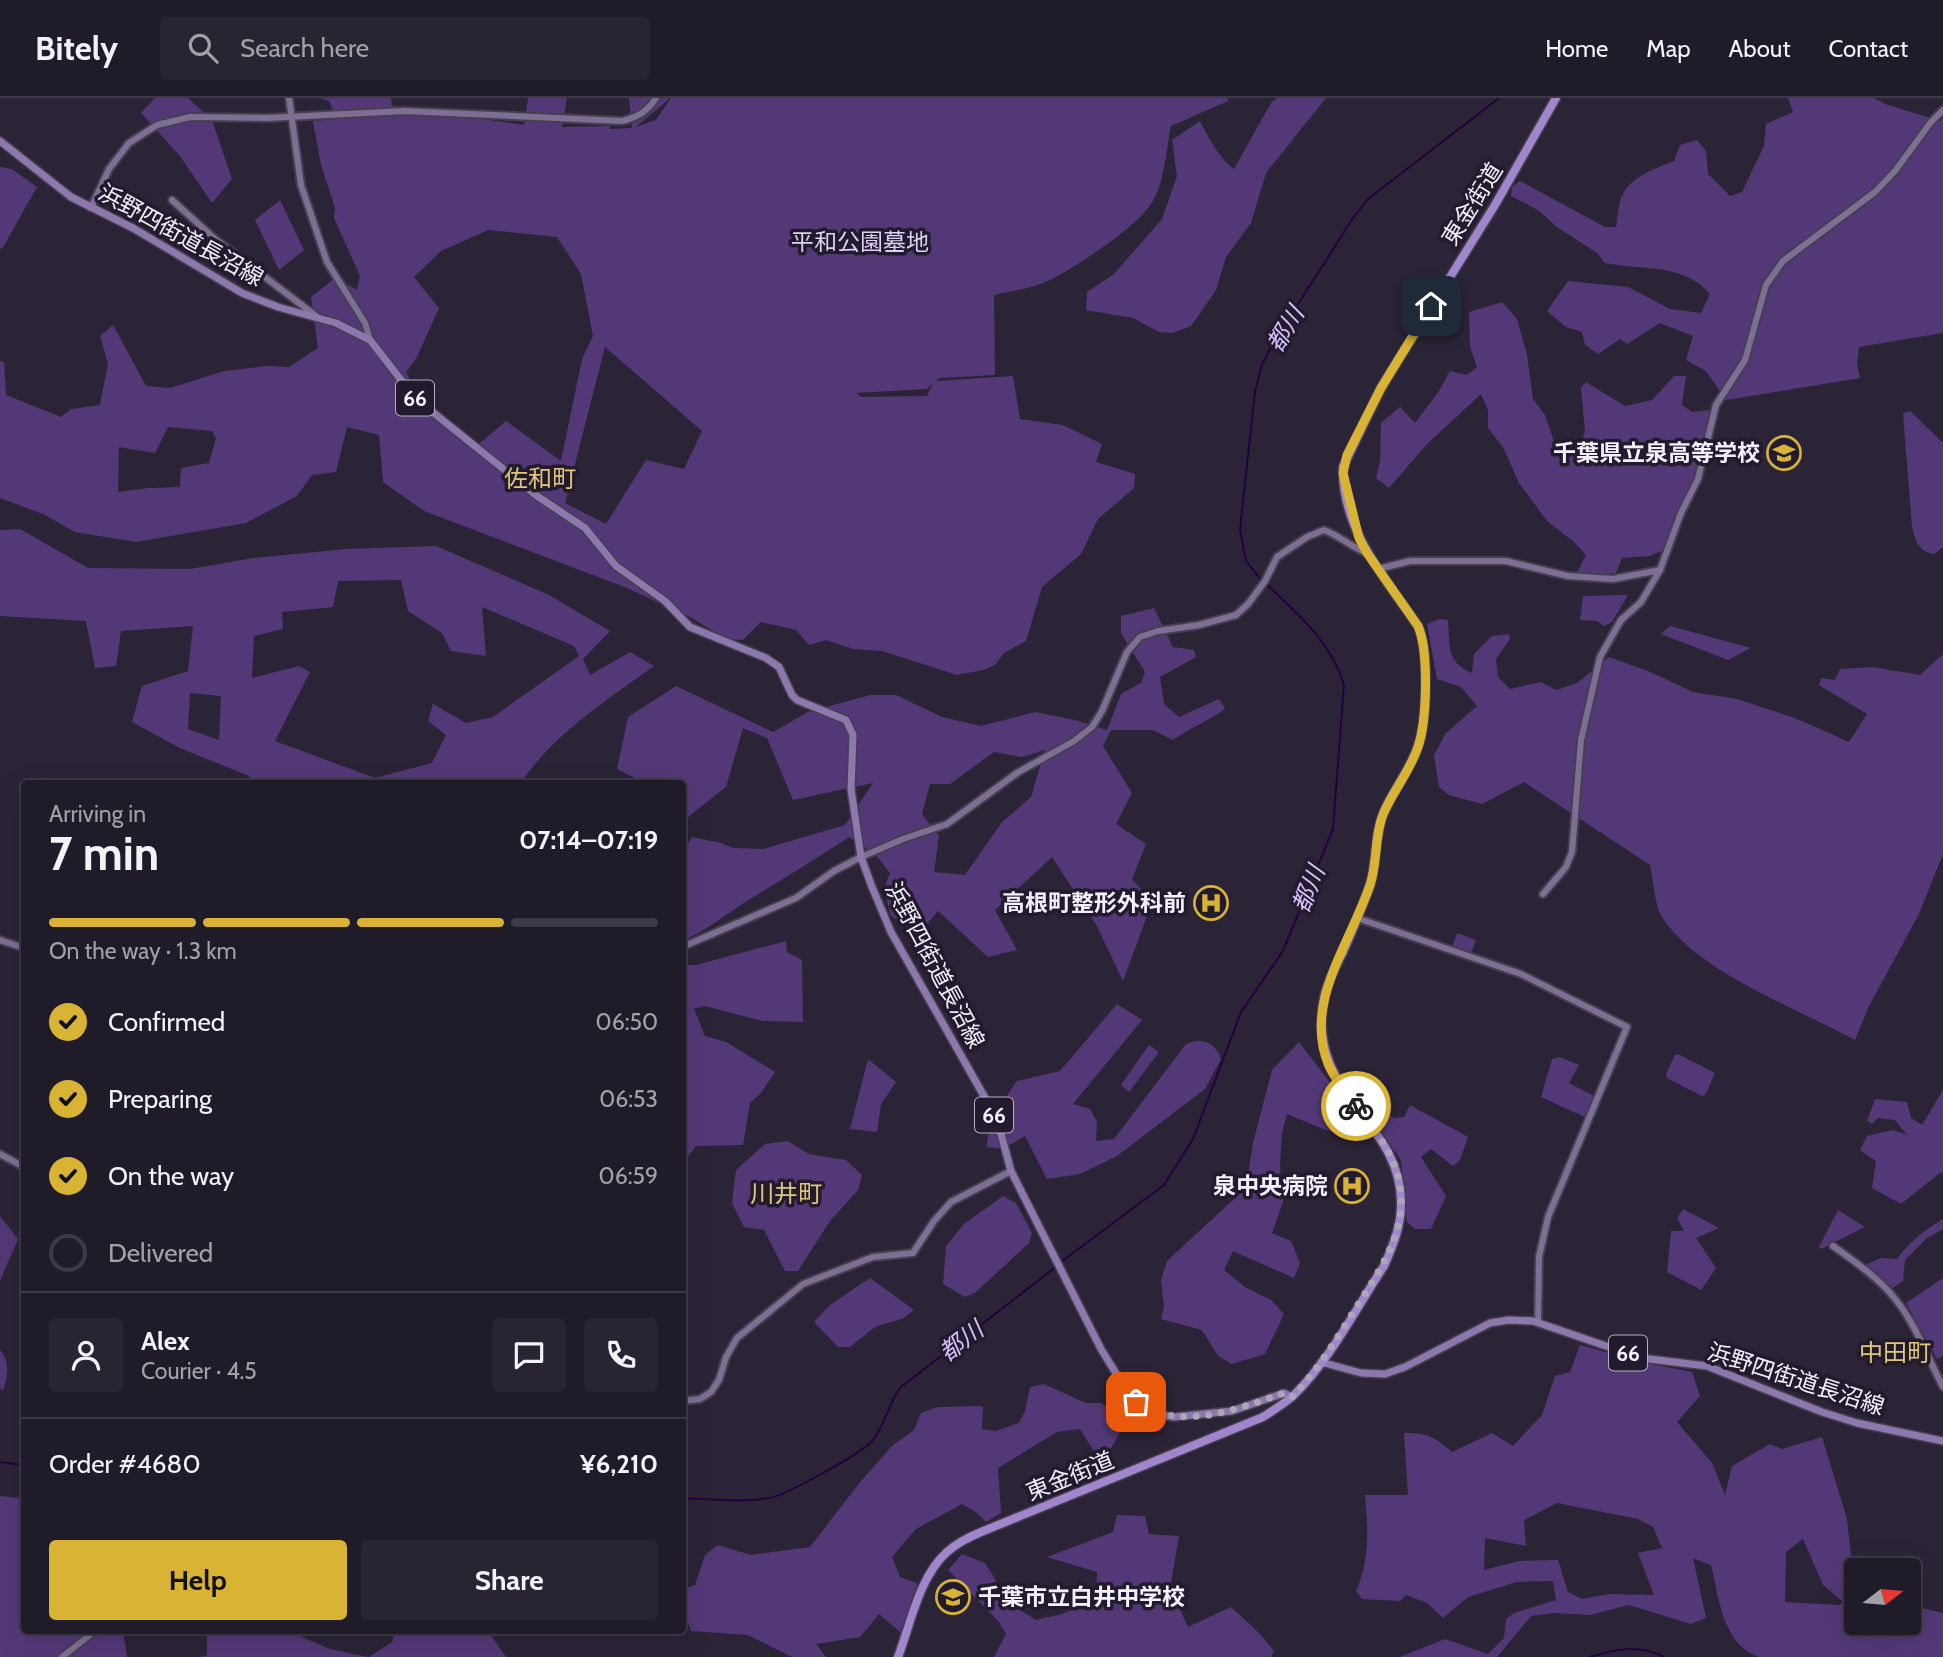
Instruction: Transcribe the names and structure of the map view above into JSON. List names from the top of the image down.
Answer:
{
  "streets": {
    "highway": ["東金街道"],
    "main road": ["浜野四街道長沼線", "66"]
  },
  "crossings": [
    ["東金街道", "浜野四街道長沼線"]
  ],
  "districts": ["佐和町", "川井町", "中田町"],
  "water": ["都川"],
  "parks": ["平和公園墓地"],
  "places": {
    "school or university": ["千葉県立泉高等学校", "千葉市立白井中学校"],
    "hospital": ["高根町整形外科前", "泉中央病院"]
  },
  "north": "right",
  "page": {
    "header": "Bitely",
    "search": "Search here",
    "nav": [
      "Home",
      "Map",
      "About",
      "Contact"
    ],
    "heading": ["7 min", "Arriving in", "07:14–07:19"],
    "panel": [
      "Alex",
      "Courier · 4.5",
      "Order #4680",
      "¥6,210"
    ],
    "bar": "On the way · 1.3 km",
    "list": [
      ["Confirmed", "06:50"],
      ["Preparing", "06:53"],
      ["On the way", "06:59"],
      "Delivered"
    ],
    "buttons": ["Help", "Share"]
  }
}
